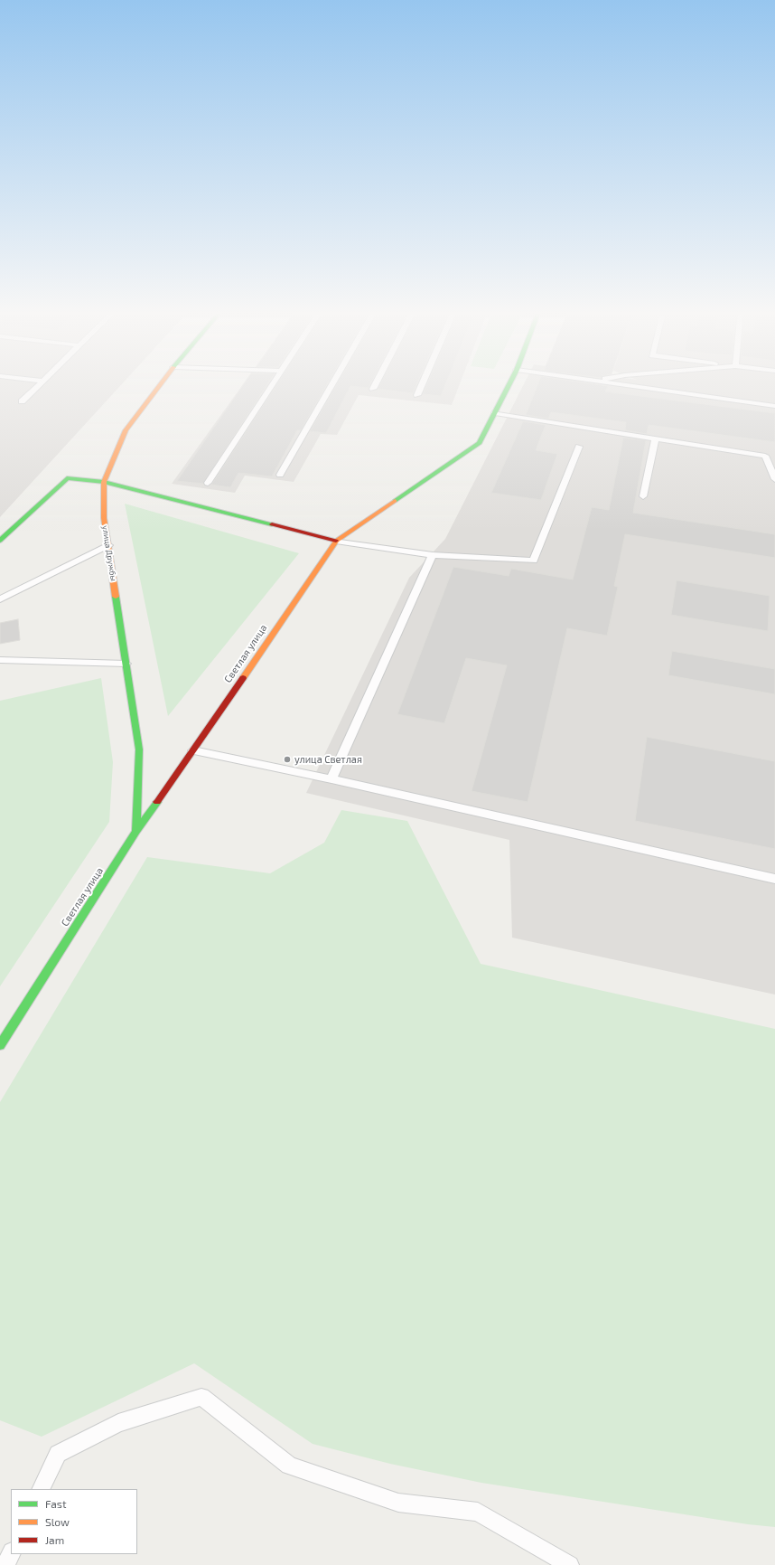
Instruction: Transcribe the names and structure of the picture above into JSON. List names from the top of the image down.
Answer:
{
  "streets": {
    "street": ["улица Дружбы", "Светлая улица"]
  },
  "crossings": [
    ["улица Дружбы", "Светлая улица"]
  ],
  "places": ["улица Светлая"],
  "legend": ["Fast", "Slow", "Jam"]
}
